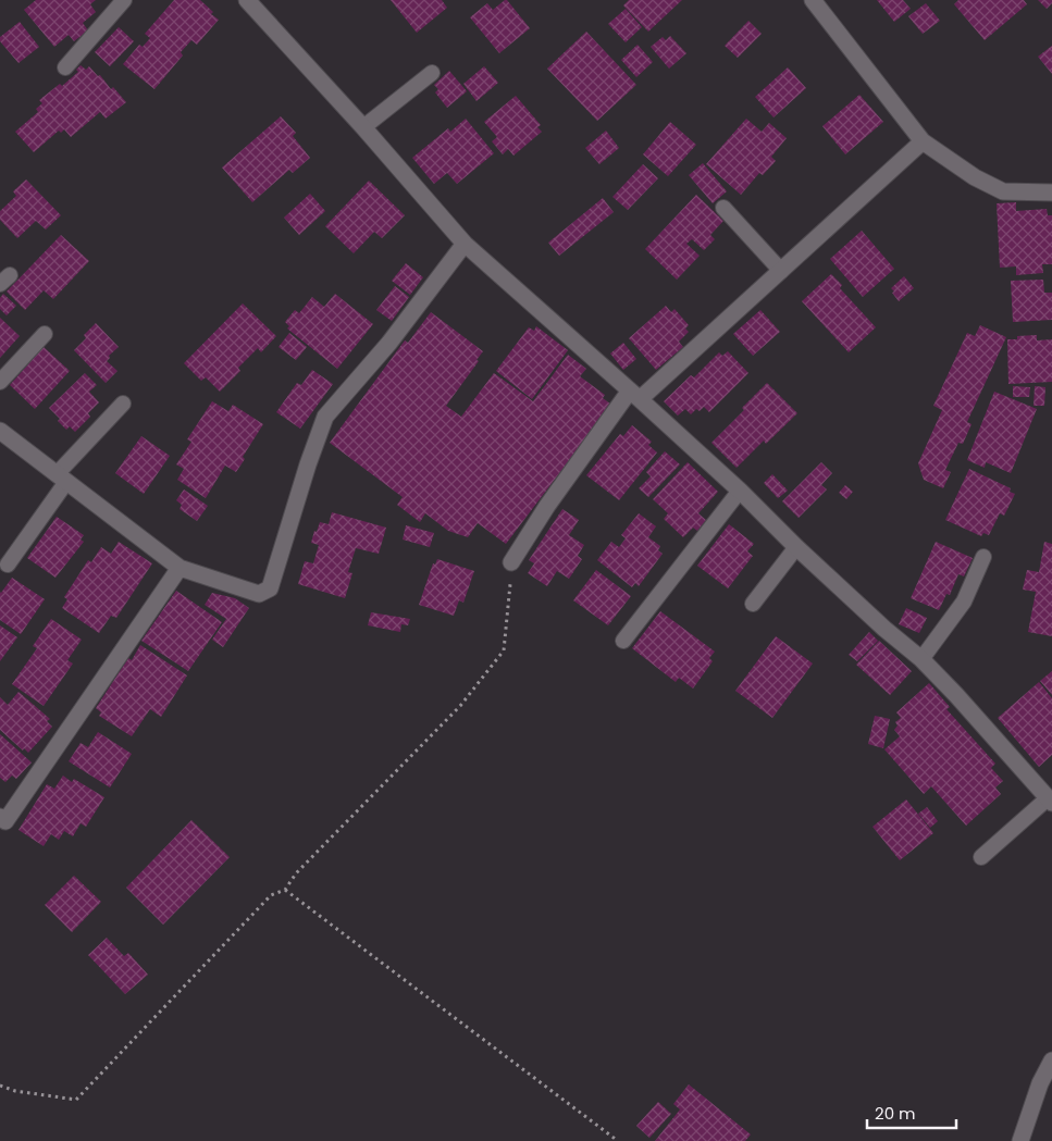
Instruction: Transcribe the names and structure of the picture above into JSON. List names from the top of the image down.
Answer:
{
  "scale_bar": "20 m"
}
